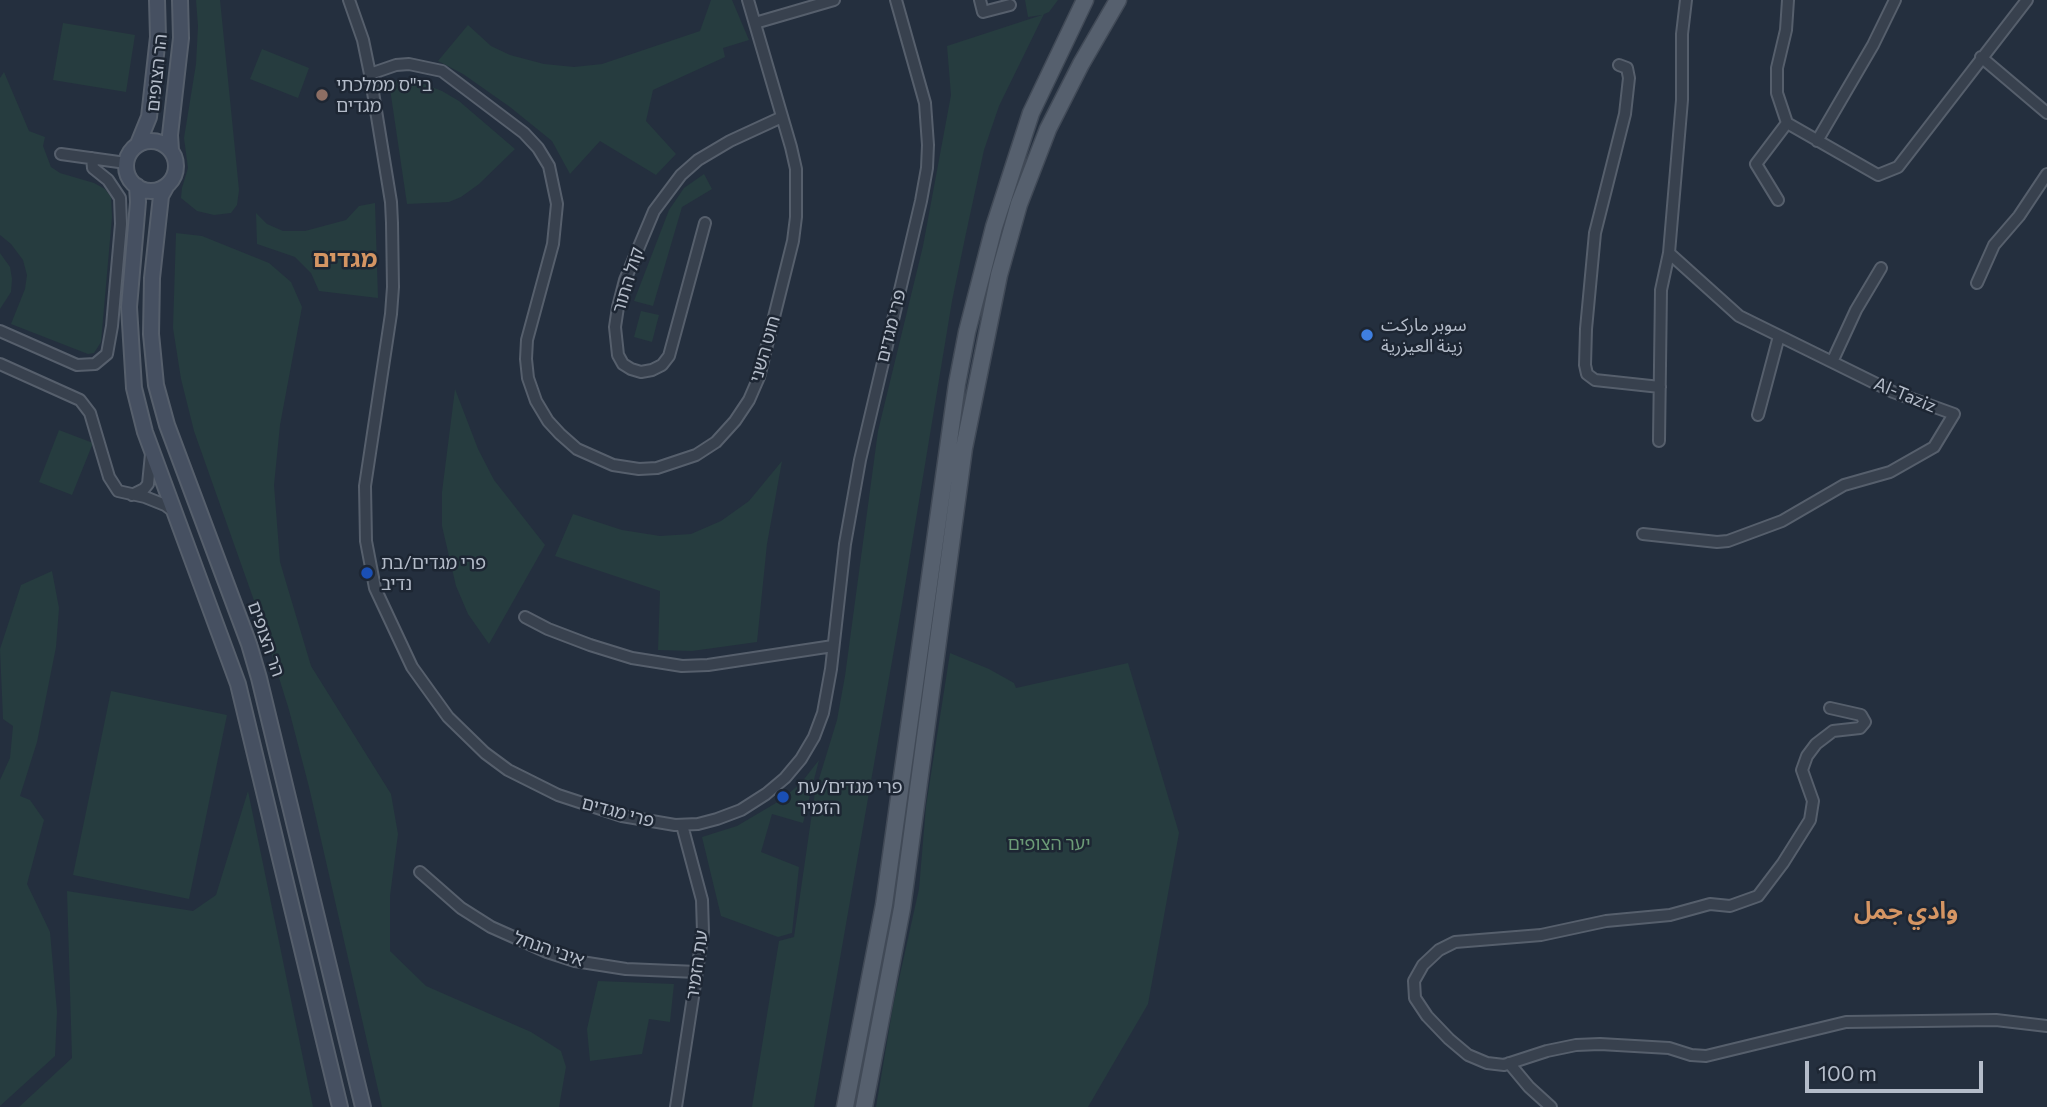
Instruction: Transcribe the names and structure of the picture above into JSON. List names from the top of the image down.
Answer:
{
  "streets": {
    "main road": ["הר הצופים"],
    "street": [
      "קול התור",
      "פרי מגדים",
      "חוט השני",
      "Al-Taziz",
      "איבי הנחל",
      "עת הזמיר"
    ]
  },
  "crossings": [
    ["קול התור", "חוט השני"],
    ["פרי מגדים", "חוט השני"],
    ["פרי מגדים", "עת הזמיר"],
    ["איבי הנחל", "עת הזמיר"]
  ],
  "districts": ["מגדים", "وادي جمل"],
  "parks": ["יער הצופים"],
  "places": [
    "בי\"ס ממלכתי מגדים",
    "سوبر ماركت زينة العيزرية",
    "פרי מגדים/בת נדיב",
    "פרי מגדים/עת הזמיר"
  ],
  "scale_bar": "100 m"
}
